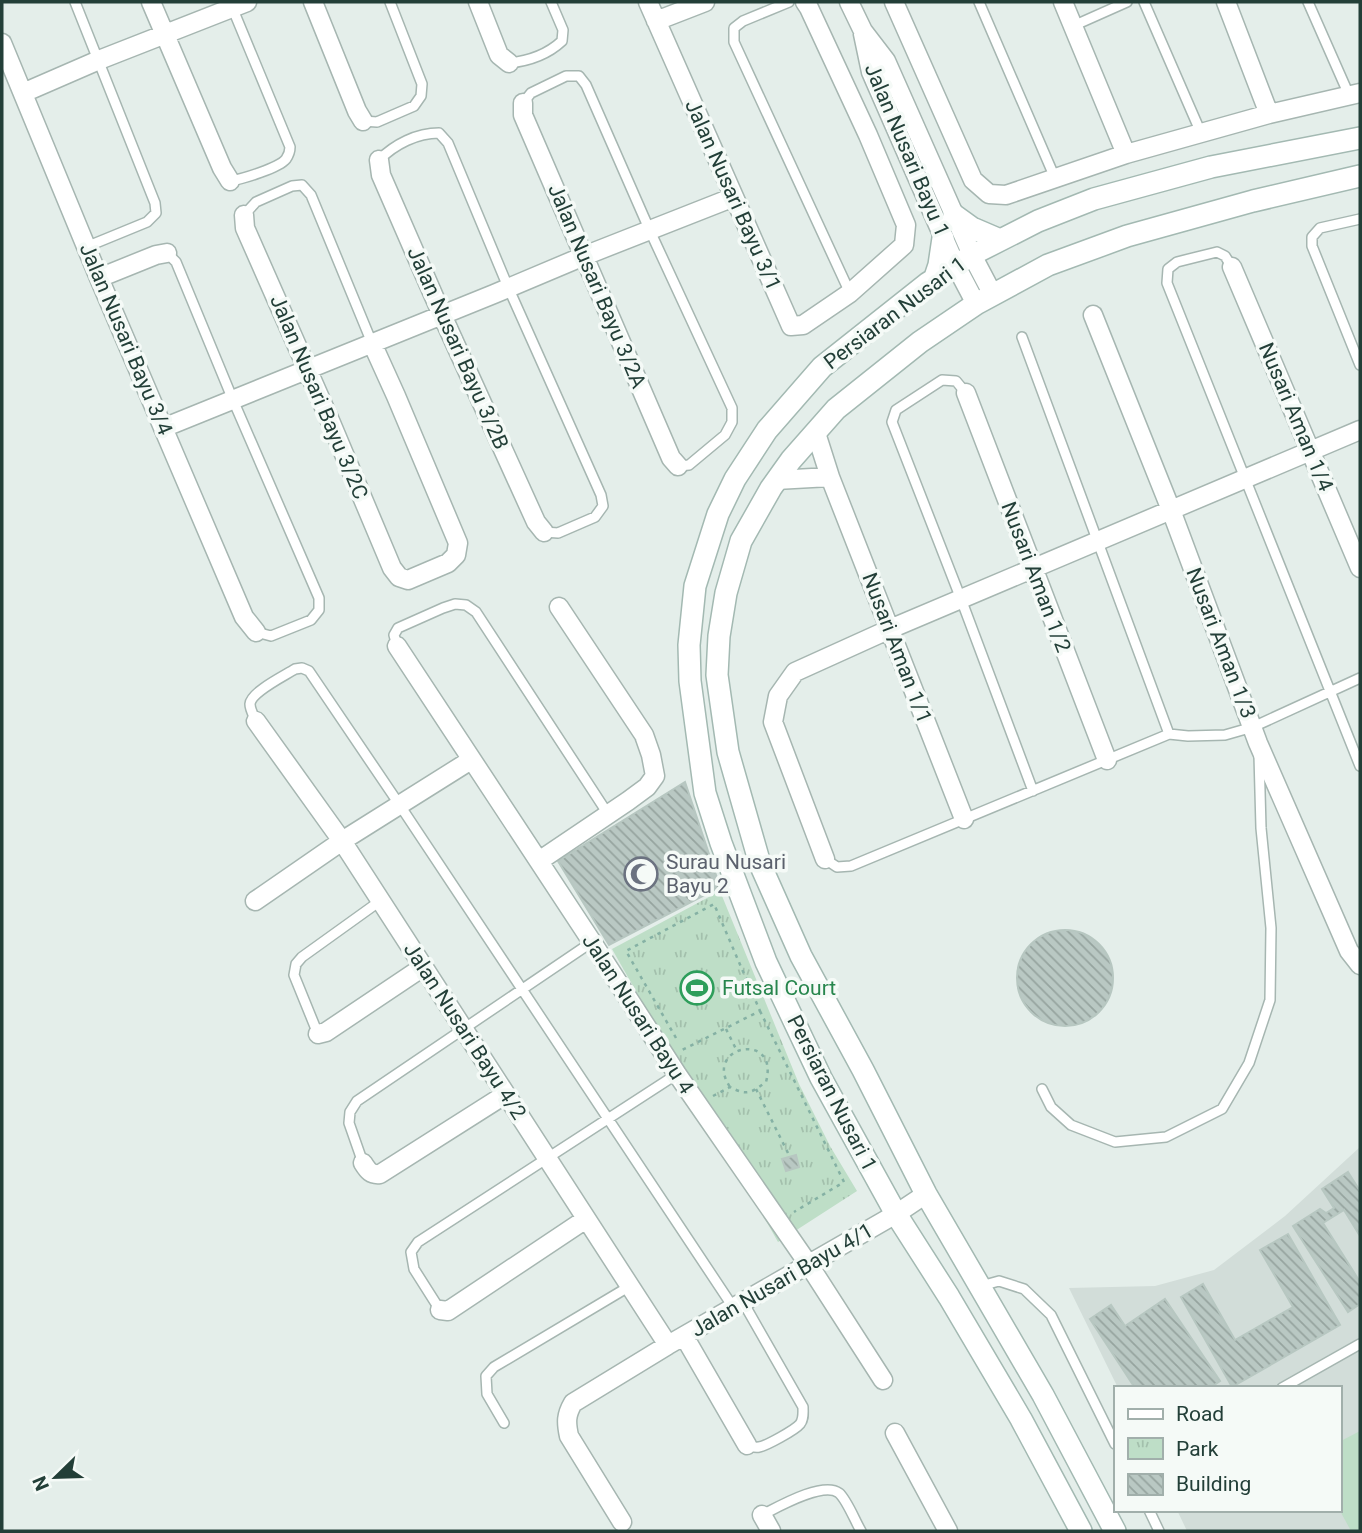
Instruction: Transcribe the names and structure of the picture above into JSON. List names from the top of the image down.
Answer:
{
  "streets": {
    "main road": ["Persiaran Nusari 1"],
    "street": [
      "Jalan Nusari Bayu 1",
      "Jalan Nusari Bayu 3/1",
      "Jalan Nusari Bayu 3/2A",
      "Jalan Nusari Bayu 3/4",
      "Jalan Nusari Bayu 3/2B",
      "Jalan Nusari Bayu 3/2C",
      "Nusari Aman 1/4",
      "Nusari Aman 1/2",
      "Nusari Aman 1/3",
      "Nusari Aman 1/1",
      "Jalan Nusari Bayu 4",
      "Jalan Nusari Bayu 4/2",
      "Jalan Nusari Bayu 4/1"
    ]
  },
  "crossings": [
    ["Jalan Nusari Bayu 1", "Persiaran Nusari 1"],
    ["Persiaran Nusari 1", "Nusari Aman 1/1"],
    ["Persiaran Nusari 1", "Jalan Nusari Bayu 4/1"],
    ["Jalan Nusari Bayu 4", "Jalan Nusari Bayu 4/1"],
    ["Jalan Nusari Bayu 4/2", "Jalan Nusari Bayu 4/1"]
  ],
  "places": {
    "mosque": ["Surau Nusari Bayu 2"],
    "sports": ["Futsal Court"]
  },
  "legend": ["Road", "Park", "Building"],
  "north": "bottom left"
}
